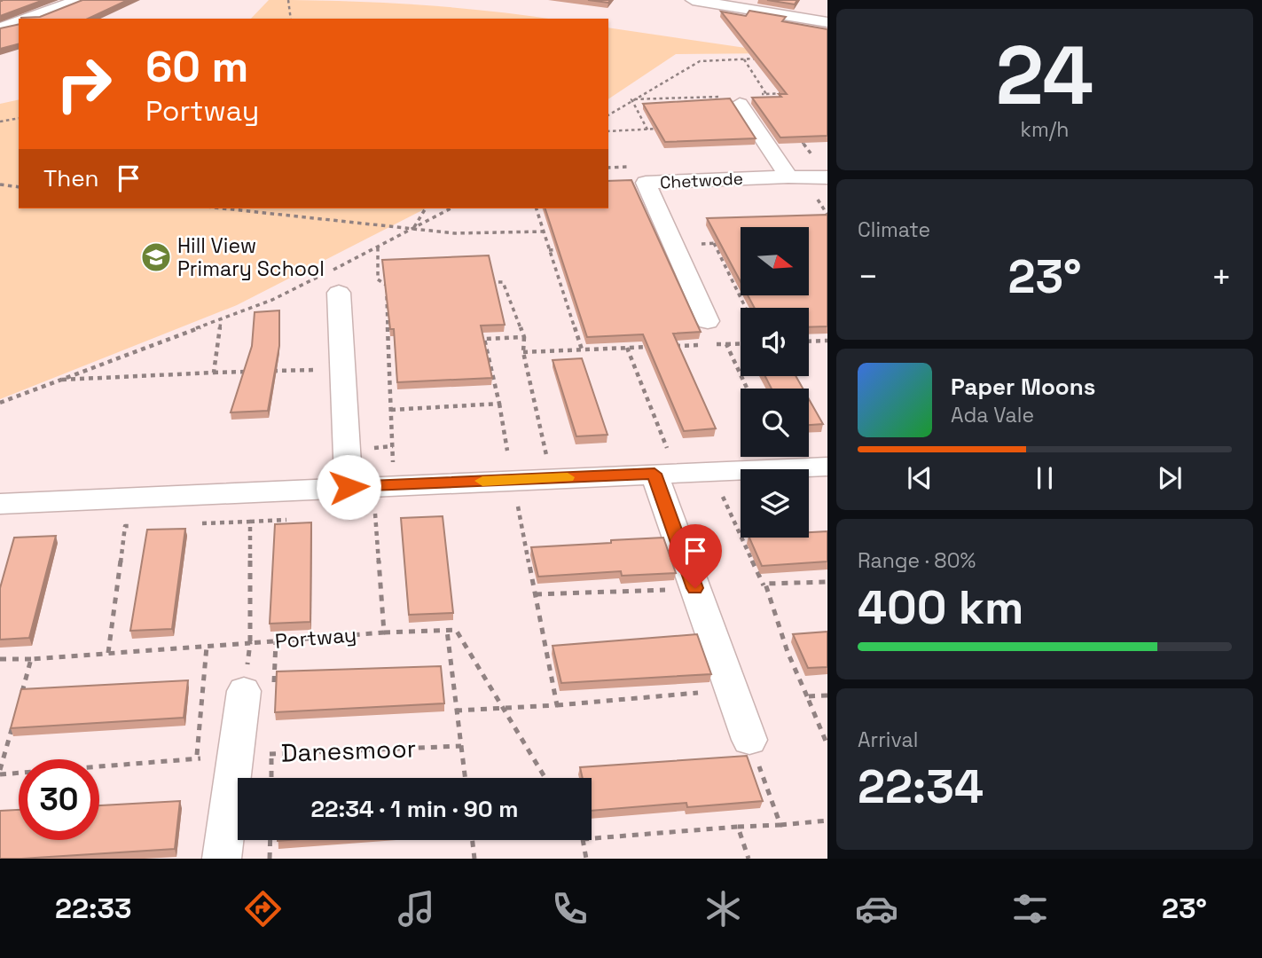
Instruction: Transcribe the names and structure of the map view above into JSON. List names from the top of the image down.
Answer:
{
  "streets": {
    "street": ["Chetwode"],
    "path": ["Portway", "Danesmoor"]
  },
  "places": {
    "school or university": ["Hill View Primary School"]
  },
  "north": "right",
  "page": {
    "tile": [
      ["24", "km/h"],
      "Climate",
      ["Range · 80%", "400 km"],
      ["Arrival", "22:34"]
    ],
    "turn": ["60 m", "Portway"],
    "then": "Then",
    "heat": ["−", "23°", "+"],
    "song": ["Paper Moons", "Ada Vale"],
    "limit": "30",
    "trip": "22:34 · 1 min · 90 m",
    "tabs": ["22:33", "23°"]
  }
}
